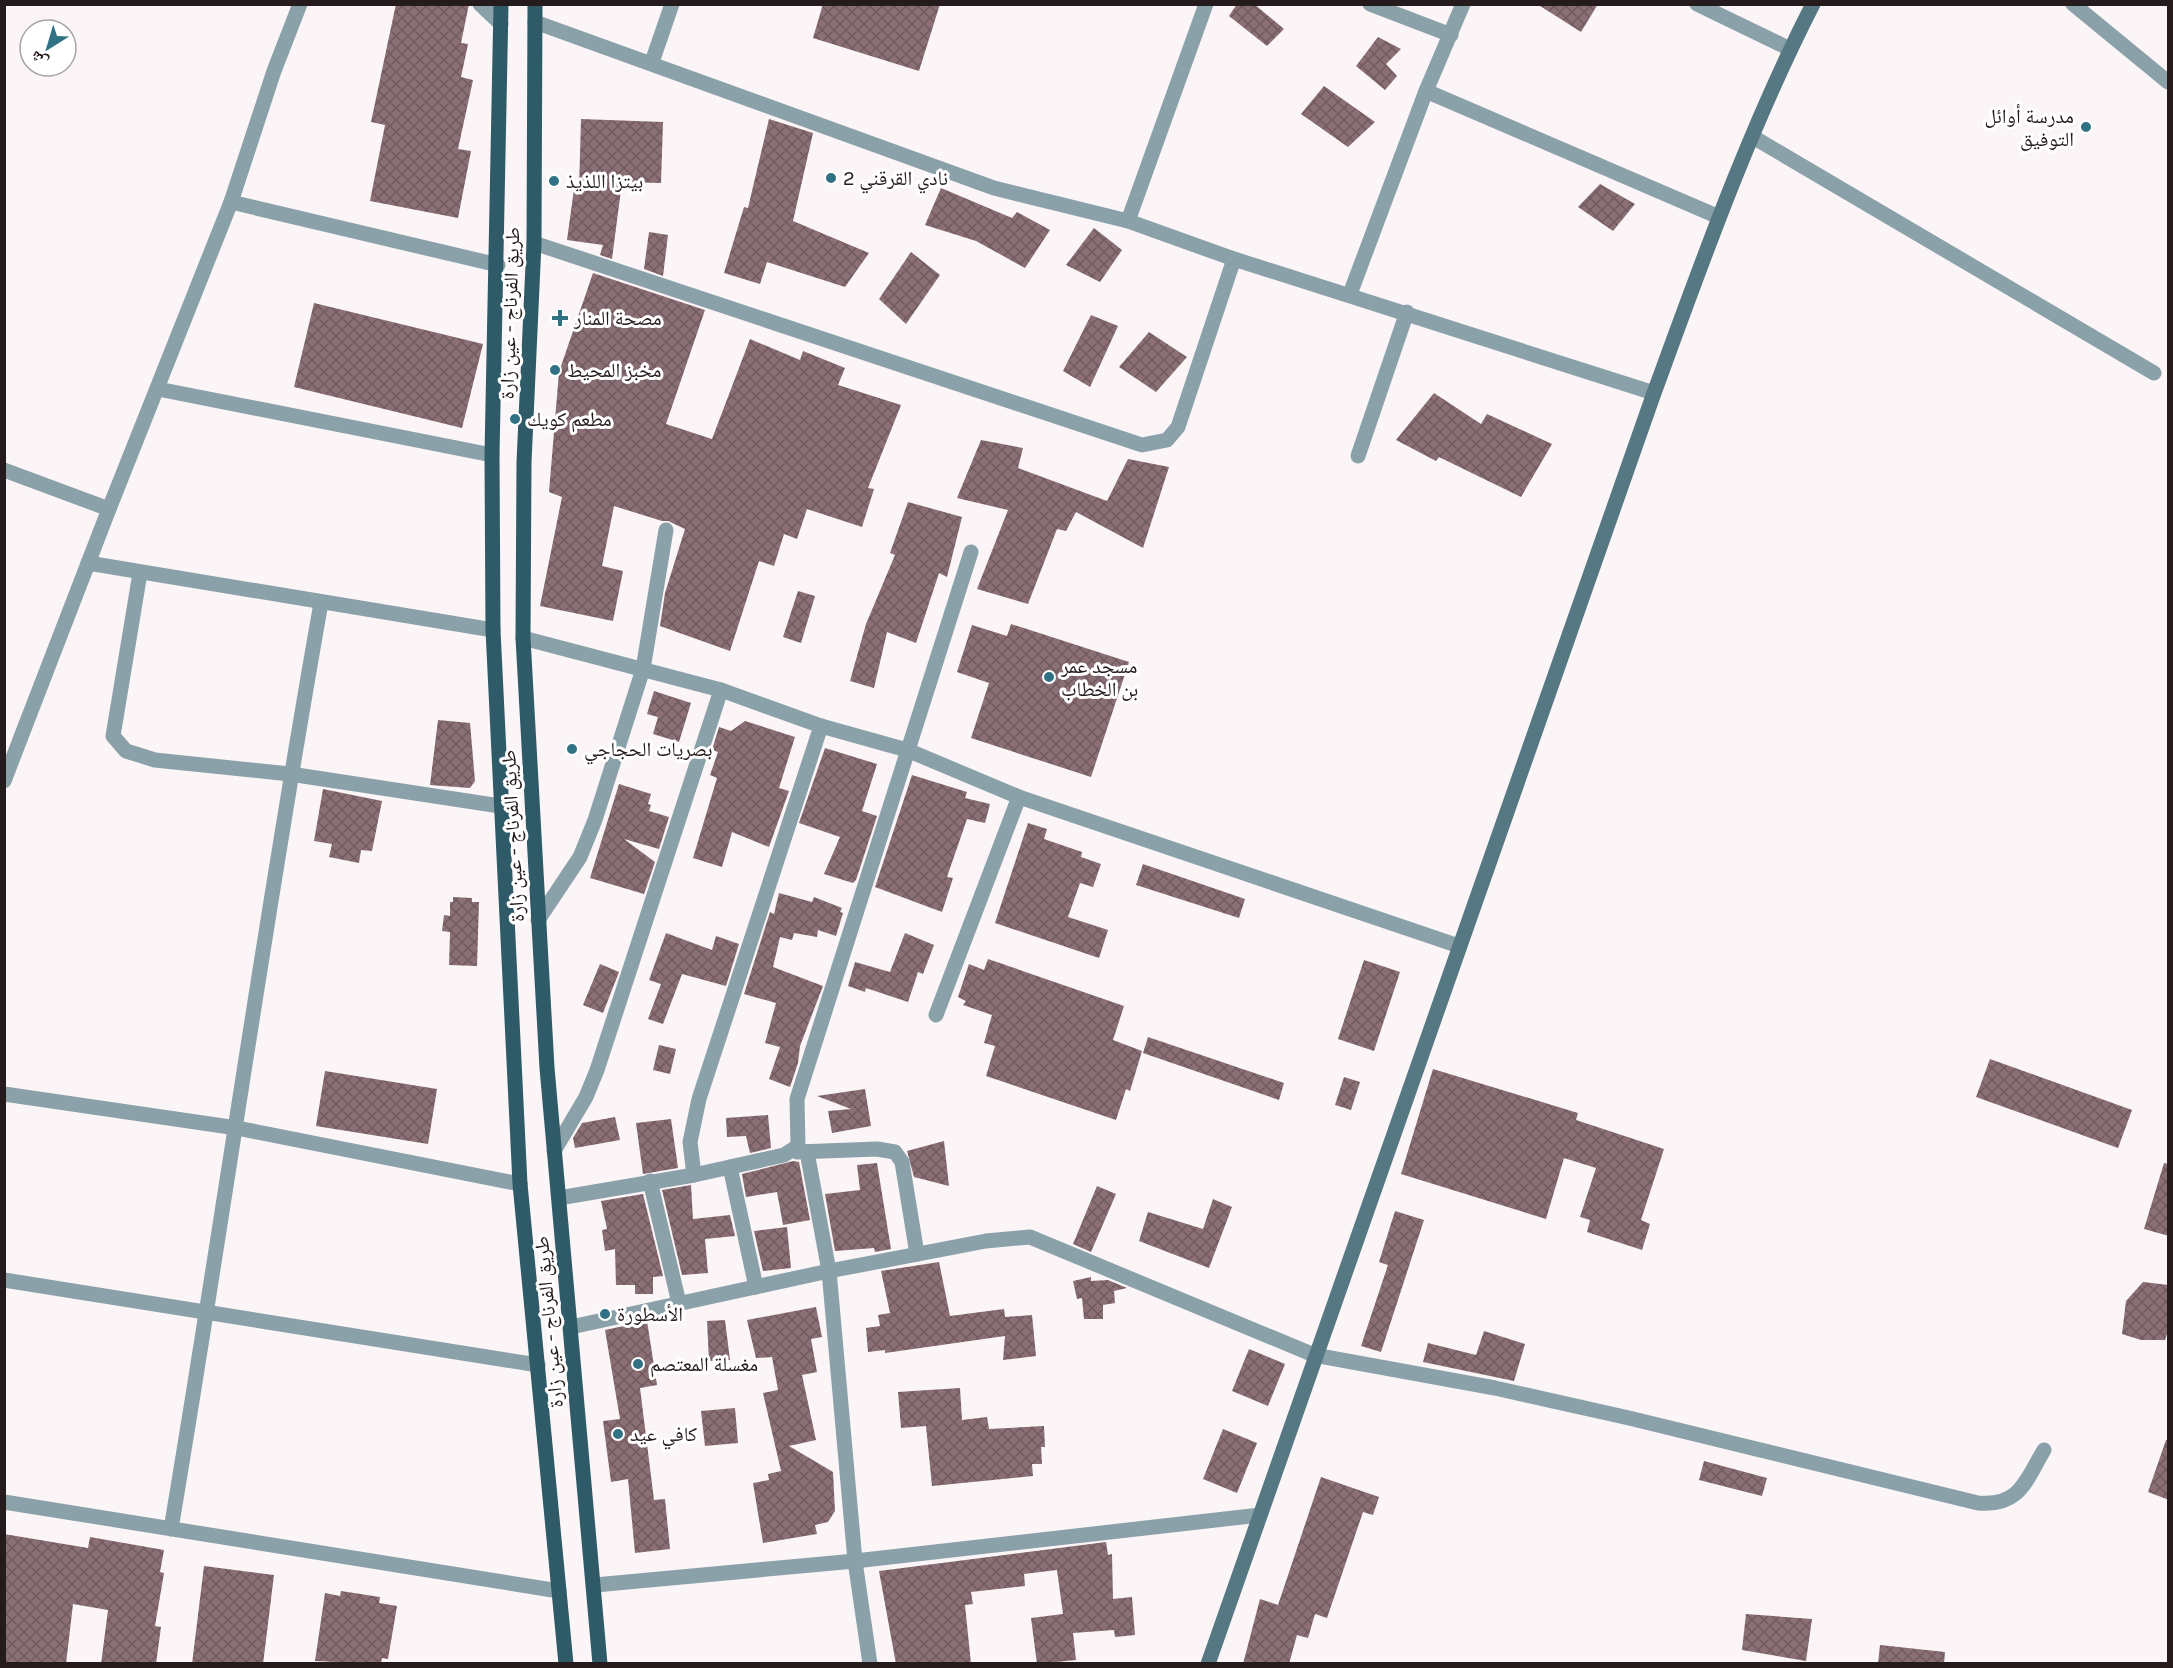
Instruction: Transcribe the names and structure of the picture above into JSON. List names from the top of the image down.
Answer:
{
  "streets": {
    "main road": ["طريق الفرناج - عين زارة"]
  },
  "places": {
    "other": [
      "مدرسة أوائل التوفيق",
      "نادي القرقني 2",
      "بيتزا اللذيذ",
      "مخبز المحيط",
      "مطعم كويك",
      "مسجد عمر بن الخطاب",
      "بصريات الحجاجي",
      "الأسطورة",
      "مغسلة المعتصم",
      "كافي عيد"
    ],
    "health": ["مصحة المنار"]
  },
  "north": "bottom left"
}
